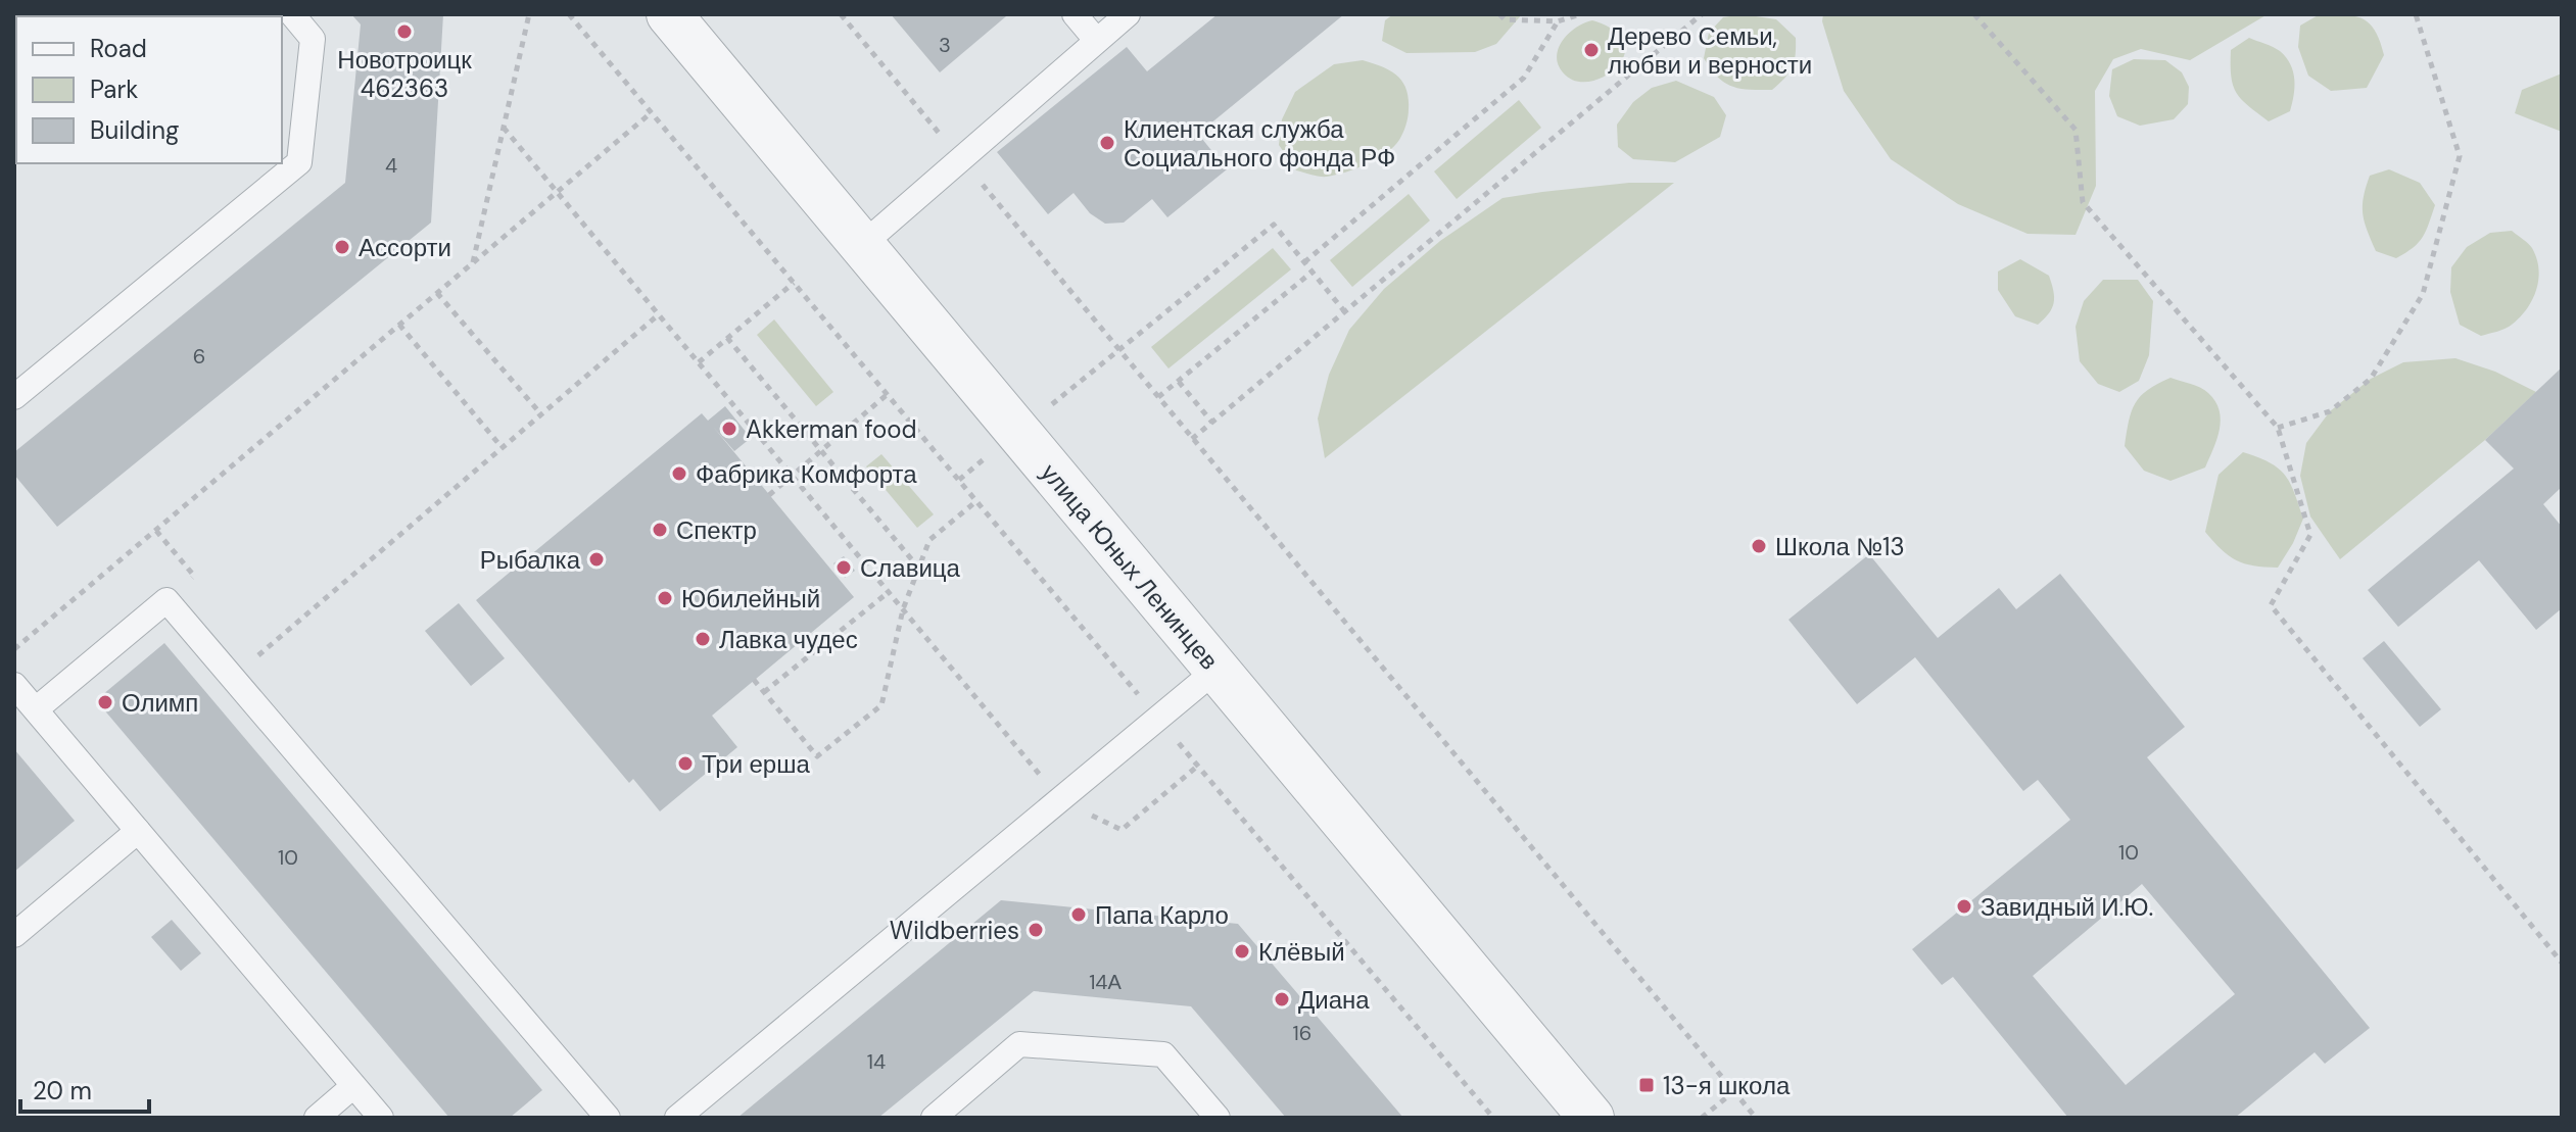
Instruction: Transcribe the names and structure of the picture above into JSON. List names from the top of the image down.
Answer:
{
  "streets": {
    "street": ["улица Юных Ленинцев"]
  },
  "places": {
    "other": [
      "Новотроицк 462363",
      "Дерево Семьи, любви и верности",
      "Клиентская служба Социального фонда РФ",
      "Ассорти",
      "Akkerman food",
      "Фабрика Комфорта",
      "Спектр",
      "Школа №13",
      "Рыбалка",
      "Славица",
      "Юбилейный",
      "Лавка чудес",
      "Олимп",
      "Три ерша",
      "Завидный И.Ю.",
      "Папа Карло",
      "Wildberries",
      "Клёвый",
      "Диана"
    ],
    "transit": ["13-я школа"]
  },
  "house_numbers": [
    "3",
    "4",
    "6",
    "10",
    "10",
    "14А",
    "16",
    "14"
  ],
  "legend": ["Road", "Park", "Building"],
  "scale_bar": "20 m"
}
